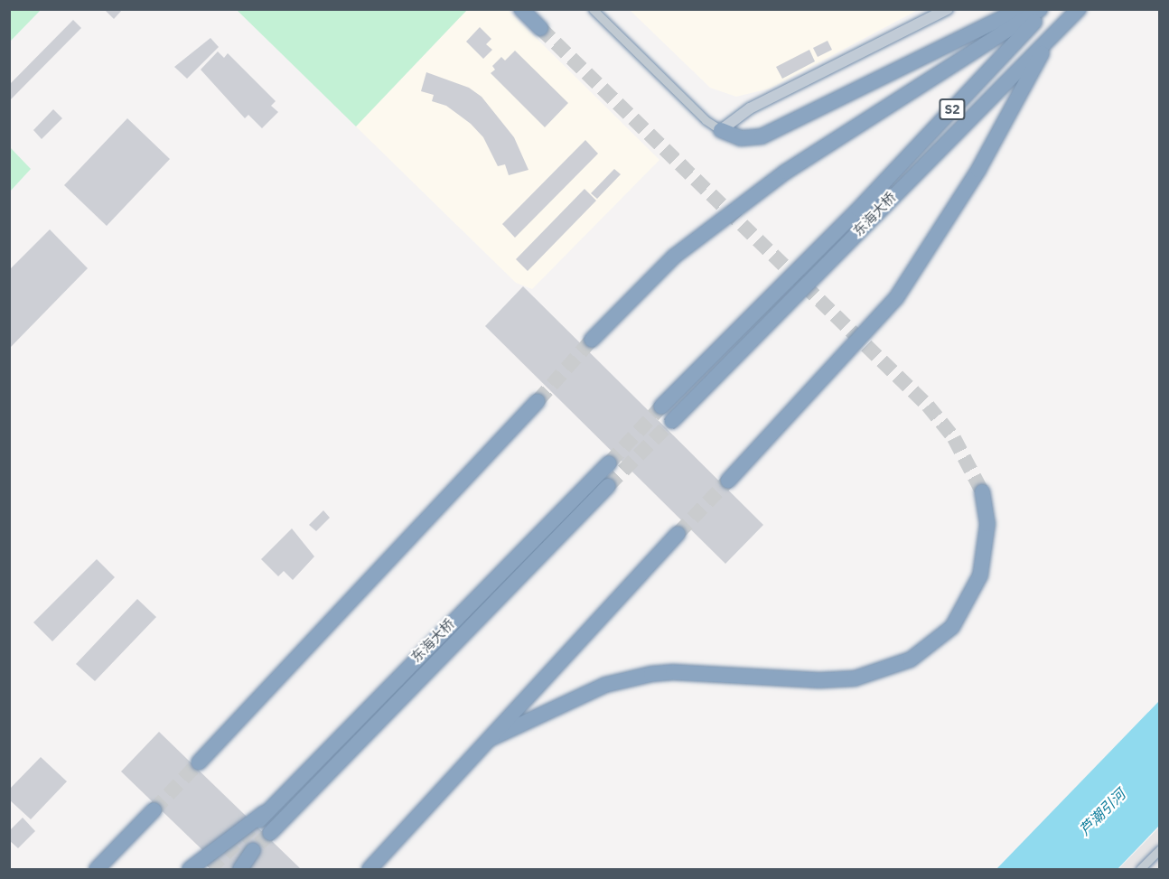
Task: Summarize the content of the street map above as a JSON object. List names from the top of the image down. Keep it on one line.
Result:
{"streets":{"highway":["S2","东海大桥"]},"water":["芦潮引河"]}
